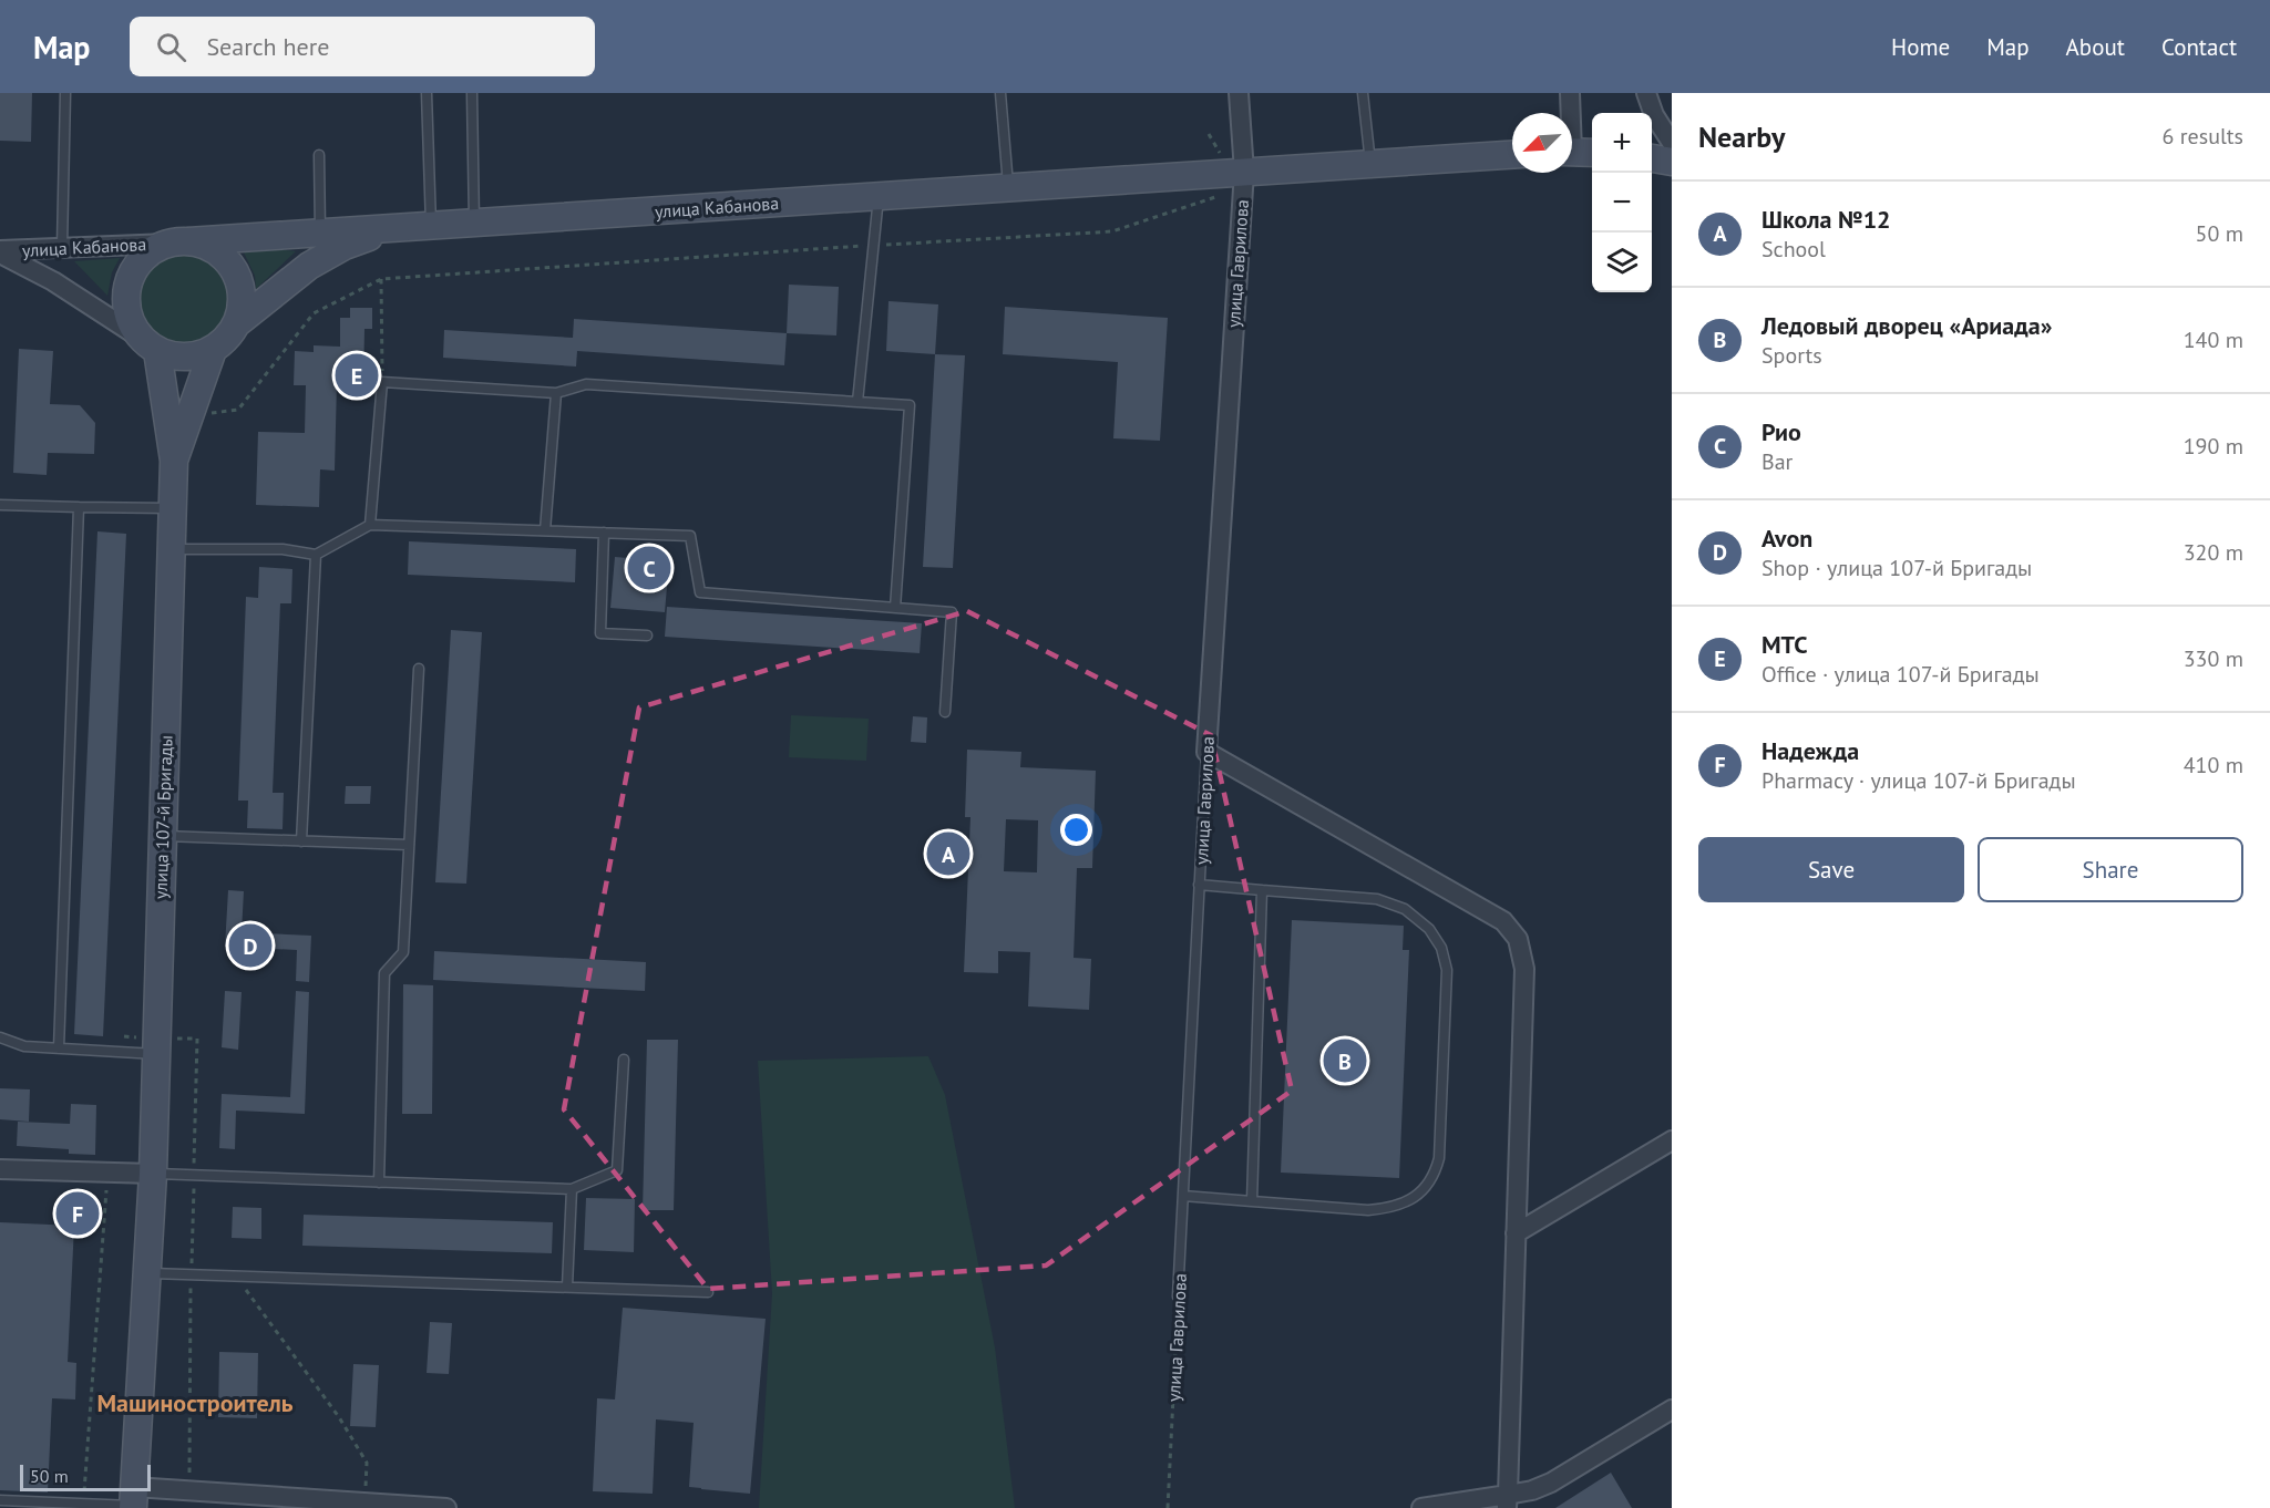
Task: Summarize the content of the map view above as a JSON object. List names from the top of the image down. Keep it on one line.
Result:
{"streets":{"main road":["улица Кабанова","улица 107-й Бригады"],"street":["улица Гаврилова"]},"crossings":[["улица Кабанова","улица Гаврилова"]],"districts":["Машиностроитель"],"scale_bar":"50 m","north":"bottom left","page":{"header":"Map","search":"Search here","nav":["Home","Map","About","Contact"],"heading":["Nearby","6 results"],"map_buttons":["+","−"],"list":[{"mark":"A","name":"Школа №12","note":"School","value":"50 m"},{"mark":"B","name":"Ледовый дворец «Ариада»","note":"Sports","value":"140 m"},{"mark":"C","name":"Рио","note":"Bar","value":"190 m"},{"mark":"D","name":"Avon","note":"Shop · улица 107-й Бригады","value":"320 m"},{"mark":"E","name":"МТС","note":"Office · улица 107-й Бригады","value":"330 m"},{"mark":"F","name":"Надежда","note":"Pharmacy · улица 107-й Бригады","value":"410 m"}],"pins":["E","C","A","D","B","F"],"buttons":["Save","Share"],"scale":"50 m"}}
